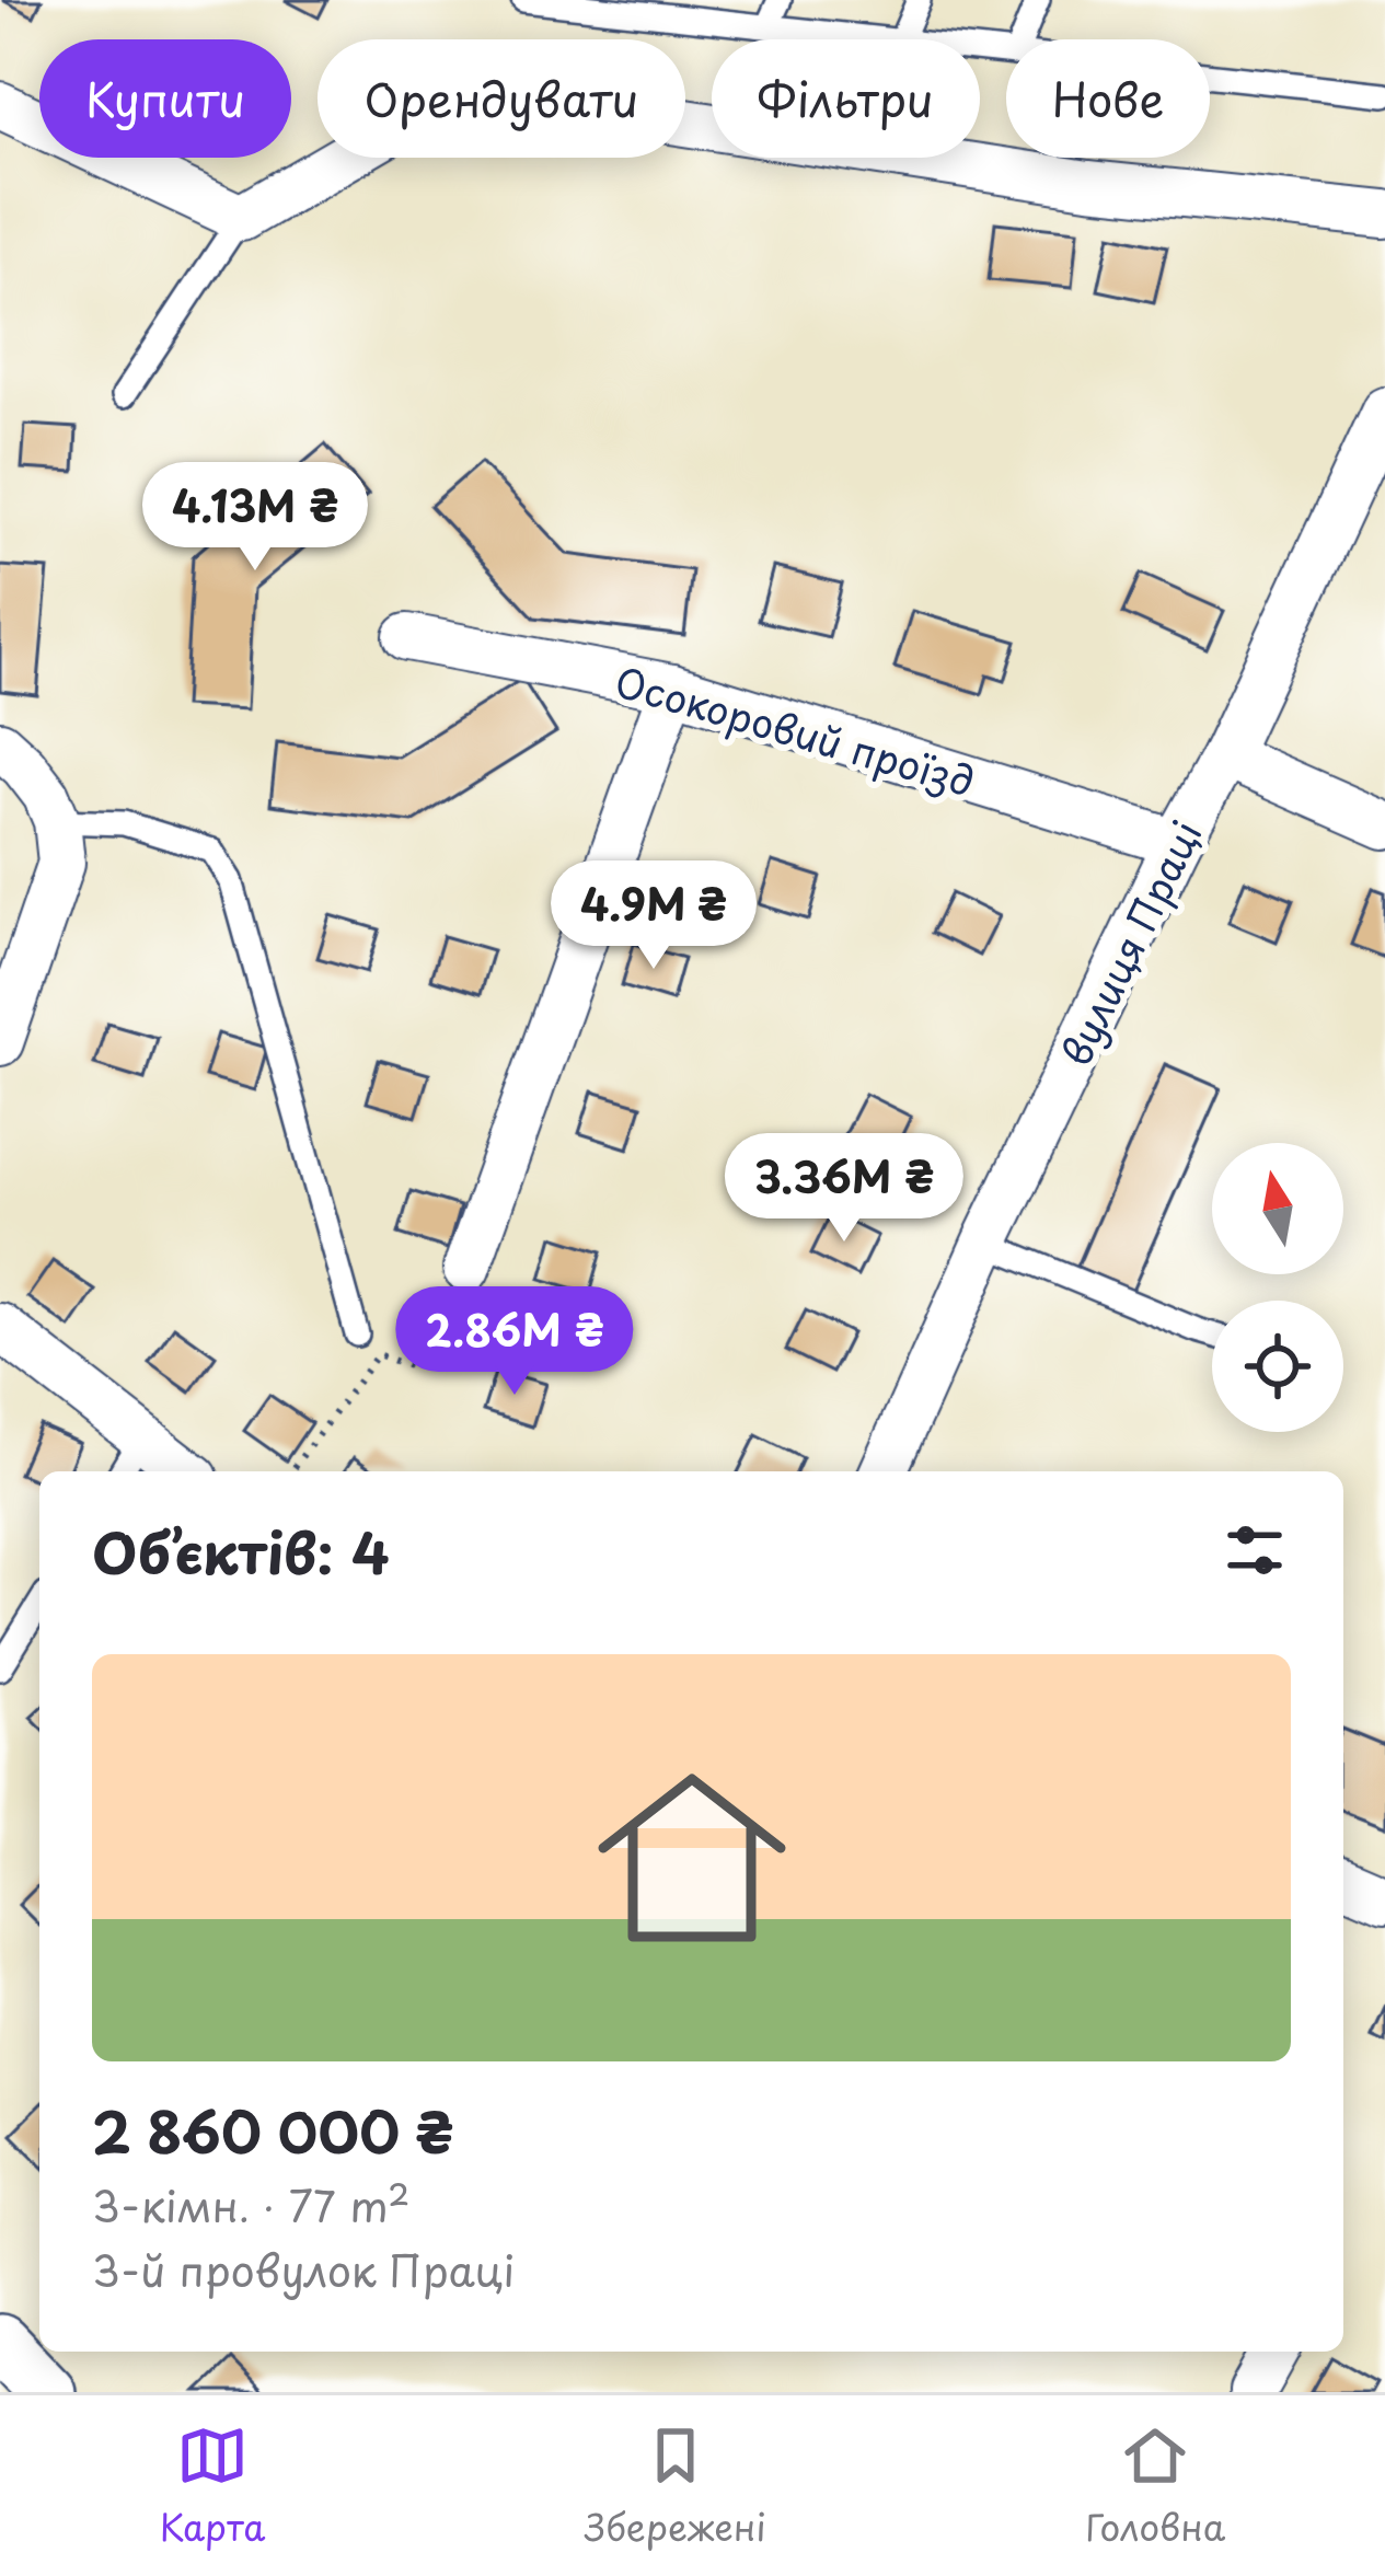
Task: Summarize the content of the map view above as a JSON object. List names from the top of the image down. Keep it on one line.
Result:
{"streets":{"street":["Осокоровий проїзд","вулиця Праці"]},"crossings":[["Осокоровий проїзд","вулиця Праці"]],"north":"top","page":{"chip":["Купити","Орендувати","Фільтри","Нове"],"price":["4.13M ₴","4.9M ₴","3.36M ₴","2.86M ₴"],"heading":"Об’єктів: 4","list":[{"name":"2 860 000 ₴","note":"3-кімн. · 77 m² · 3-й провулок Праці"}],"tabs":["Карта","Збережені","Головна"]}}
